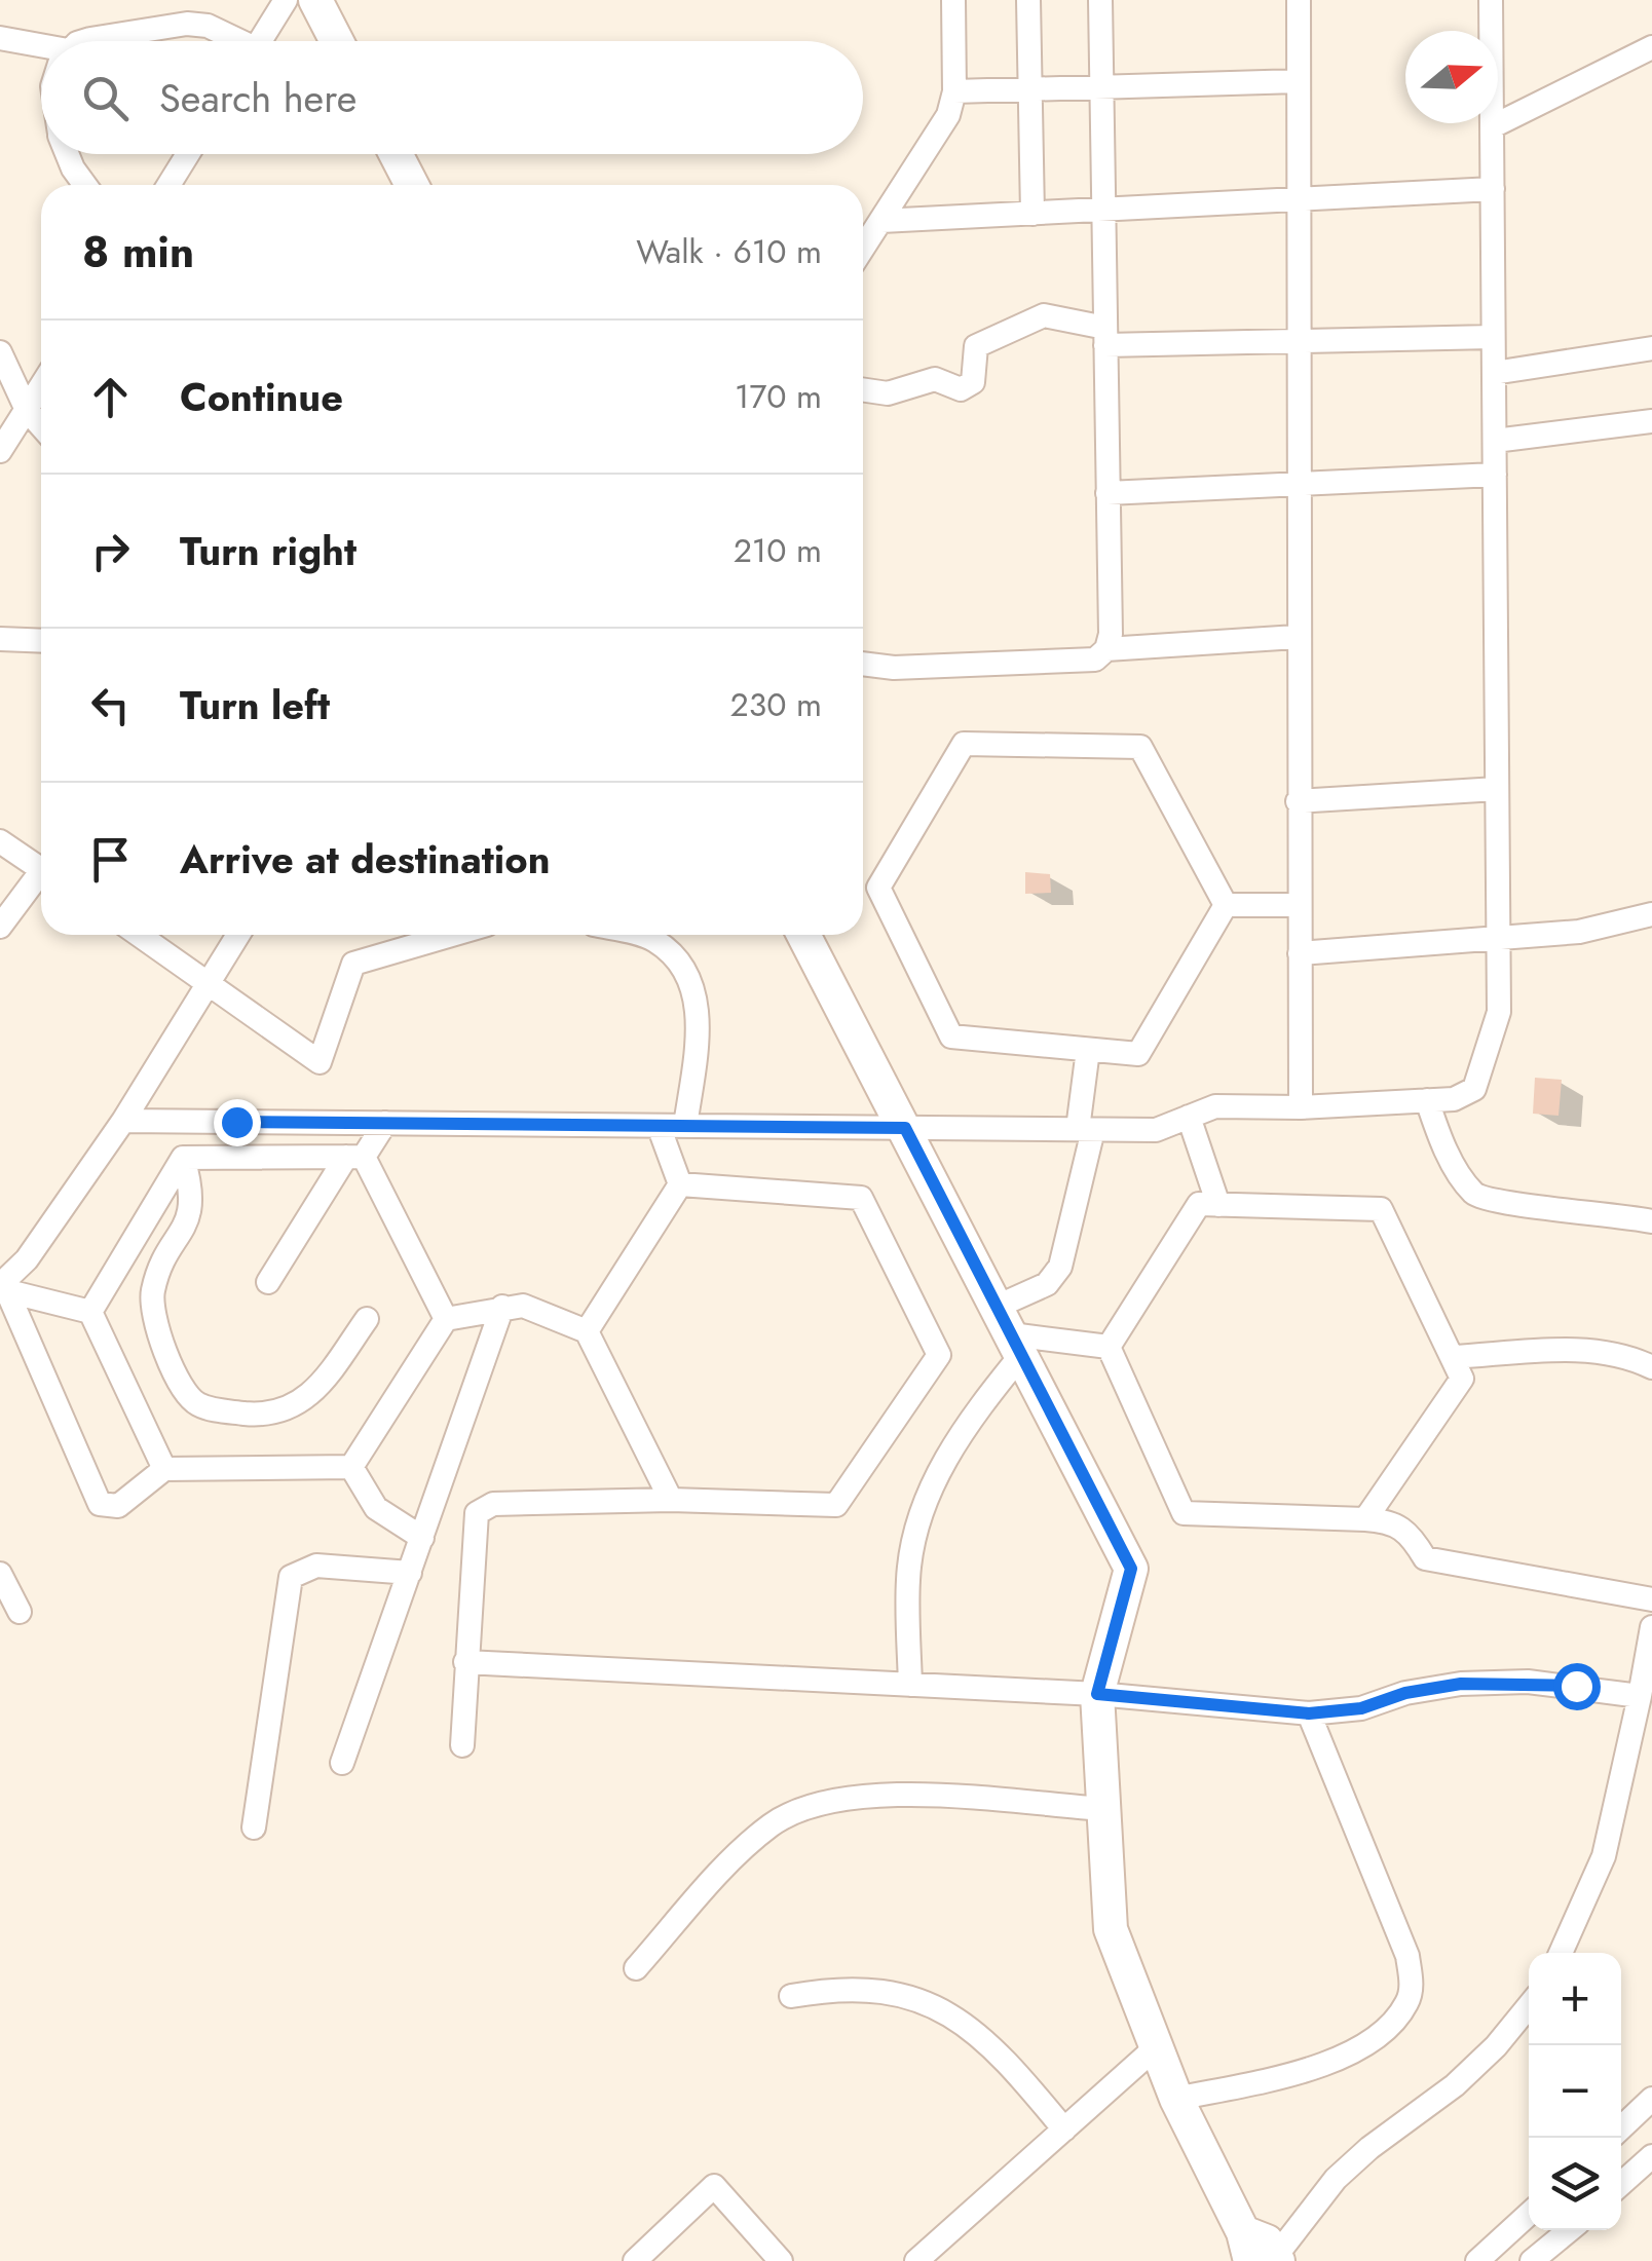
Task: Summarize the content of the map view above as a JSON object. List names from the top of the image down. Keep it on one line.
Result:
{"north":"right","page":{"search":"Search here","heading":["8 min","Walk · 610 m"],"list":[["Continue","170 m"],["Turn right","210 m"],["Turn left","230 m"],"Arrive at destination"],"map_buttons":["+","−"]}}
